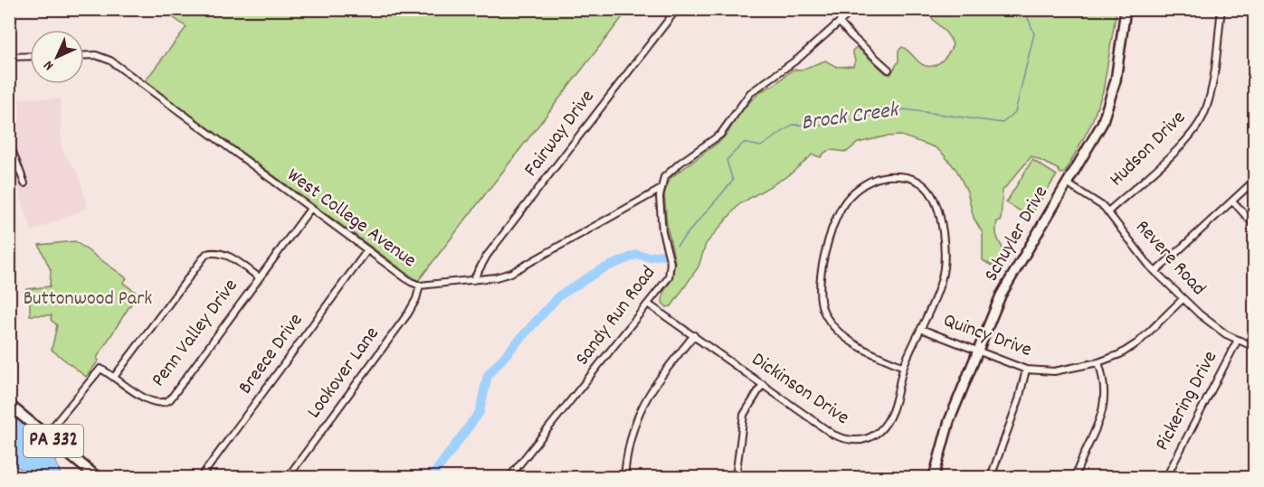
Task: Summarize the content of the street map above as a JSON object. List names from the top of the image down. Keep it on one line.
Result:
{"streets":{"main road":["PA 332"],"street":["Fairway Drive","Hudson Drive","West College Avenue","Schuyler Drive","Revere Road","Sandy Run Road","Penn Valley Drive","Quincy Drive","Breece Drive","Lookover Lane","Dickinson Drive","Pickering Drive"]},"crossings":[["Fairway Drive","West College Avenue"],["Hudson Drive","Revere Road"],["West College Avenue","Sandy Run Road"],["West College Avenue","Penn Valley Drive"],["West College Avenue","Breece Drive"],["West College Avenue","Lookover Lane"],["Schuyler Drive","Revere Road"],["Schuyler Drive","Quincy Drive"],["Revere Road","Quincy Drive"],["Revere Road","Pickering Drive"],["Sandy Run Road","Dickinson Drive"],["Quincy Drive","Dickinson Drive"]],"water":["Brock Creek"],"parks":["Buttonwood Park"],"north":"bottom left"}
